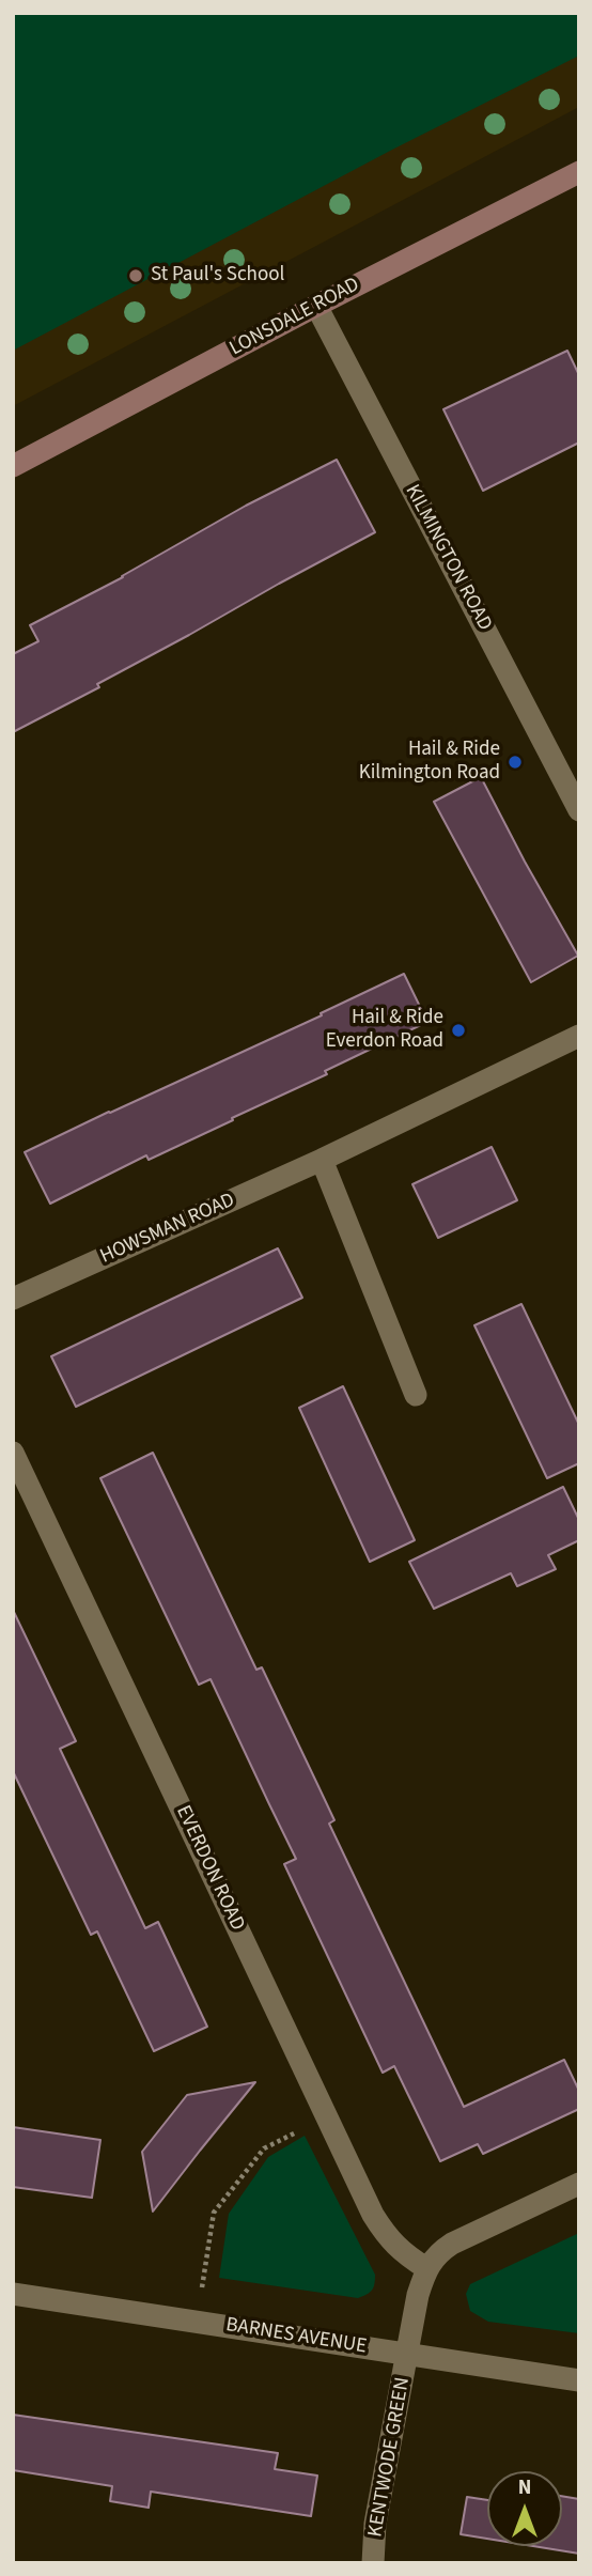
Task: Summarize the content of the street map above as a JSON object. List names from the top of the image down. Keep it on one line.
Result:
{"streets":{"main road":["LONSDALE ROAD"],"street":["KILMINGTON ROAD","HOWSMAN ROAD","EVERDON ROAD","BARNES AVENUE","KENTWODE GREEN"]},"crossings":[["LONSDALE ROAD","KILMINGTON ROAD"],["EVERDON ROAD","KENTWODE GREEN"],["BARNES AVENUE","KENTWODE GREEN"]],"places":["St Paul's School","Hail & Ride Kilmington Road","Hail & Ride Everdon Road"],"north":"top"}
